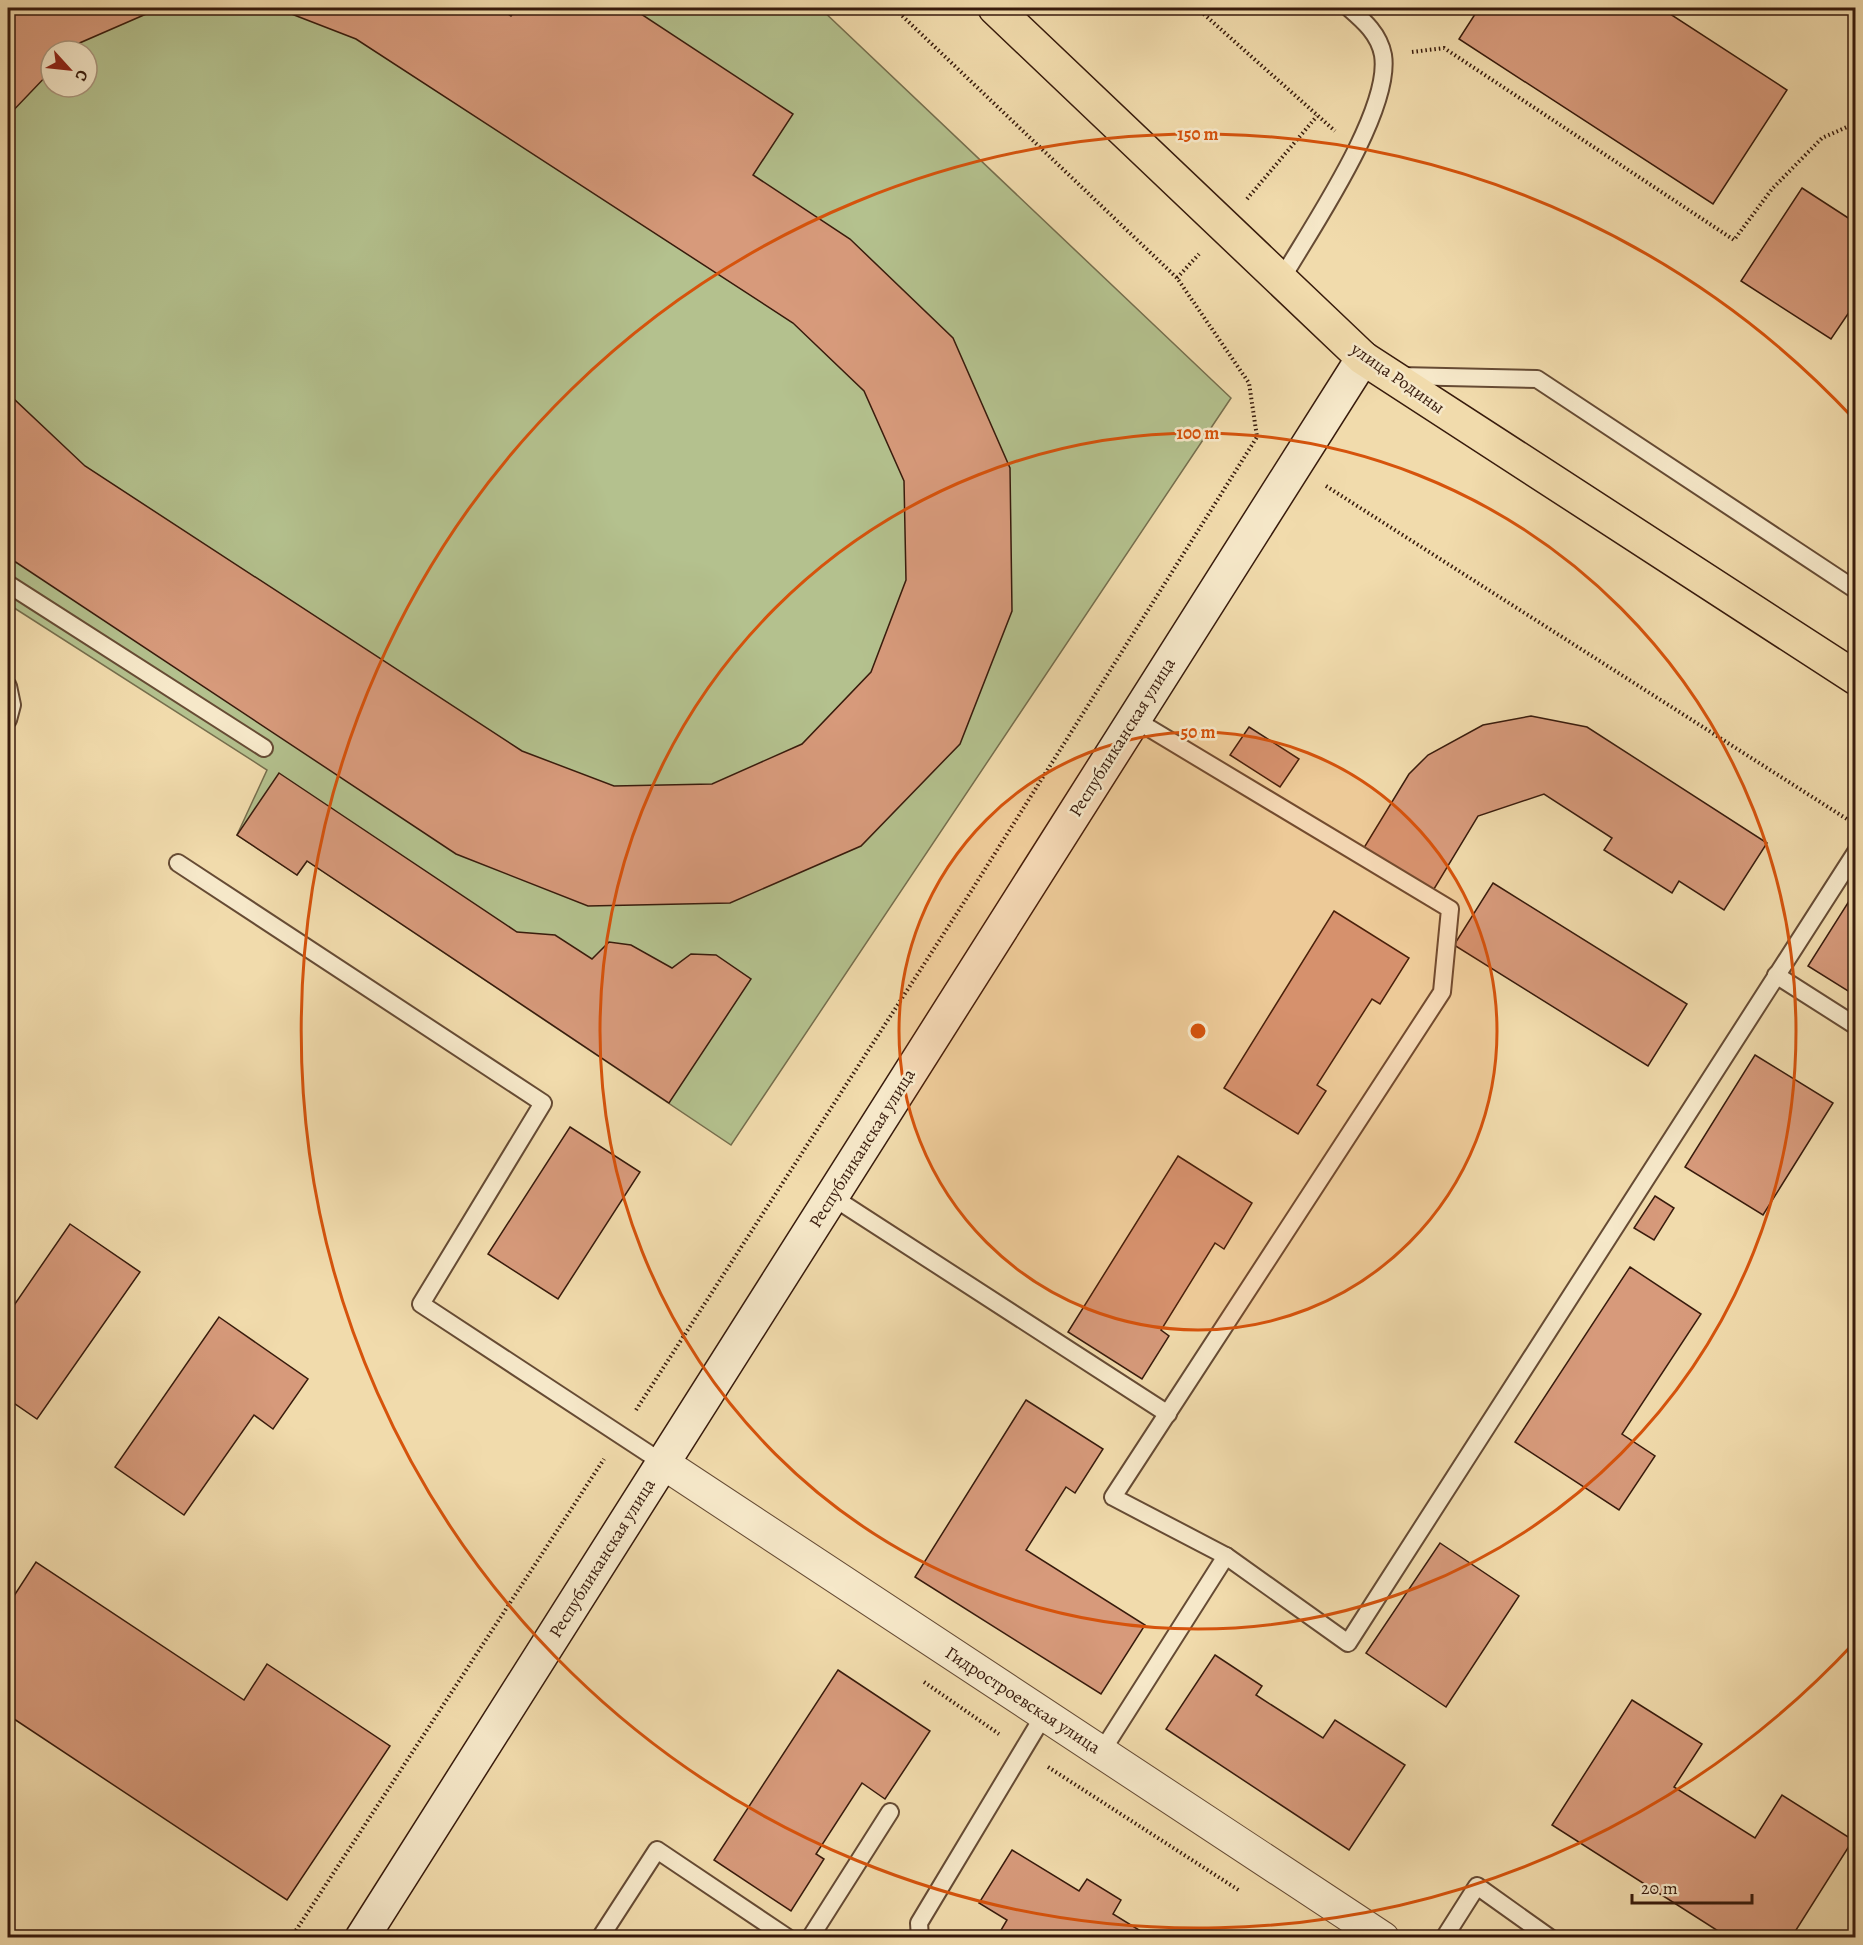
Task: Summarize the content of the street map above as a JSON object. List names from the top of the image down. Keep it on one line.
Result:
{"streets":{"main road":["улица Родины"],"street":["Республиканская улица","Гидростроевская улица"]},"crossings":[["улица Родины","Республиканская улица"],["Республиканская улица","Гидростроевская улица"]],"scale_bar":"20 m","north":"bottom right","rings":["150 m","100 m","50 m"]}
